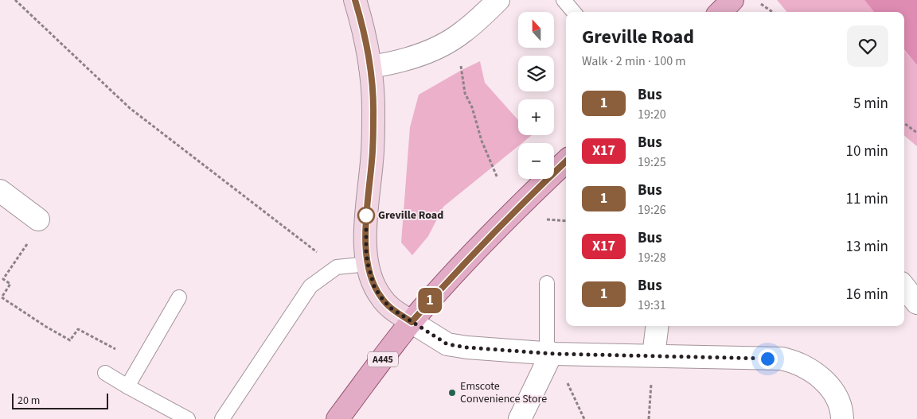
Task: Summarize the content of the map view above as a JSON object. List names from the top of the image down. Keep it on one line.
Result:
{"streets":{"main road":["A445"]},"places":["Greville Road","Emscote Convenience Store"],"lines":["bus line 1"],"scale_bar":"20 m","north":"top","page":{"on_map":"1","map_buttons":["+","−"],"heading":["Greville Road","Walk · 2 min · 100 m"],"list":[{"mark":"1","name":"Bus","note":"19:20","value":"5 min"},{"mark":"X17","name":"Bus","note":"19:25","value":"10 min"},{"mark":"1","name":"Bus","note":"19:26","value":"11 min"},{"mark":"X17","name":"Bus","note":"19:28","value":"13 min"},{"mark":"1","name":"Bus","note":"19:31","value":"16 min"}],"scale":"20 m"}}
